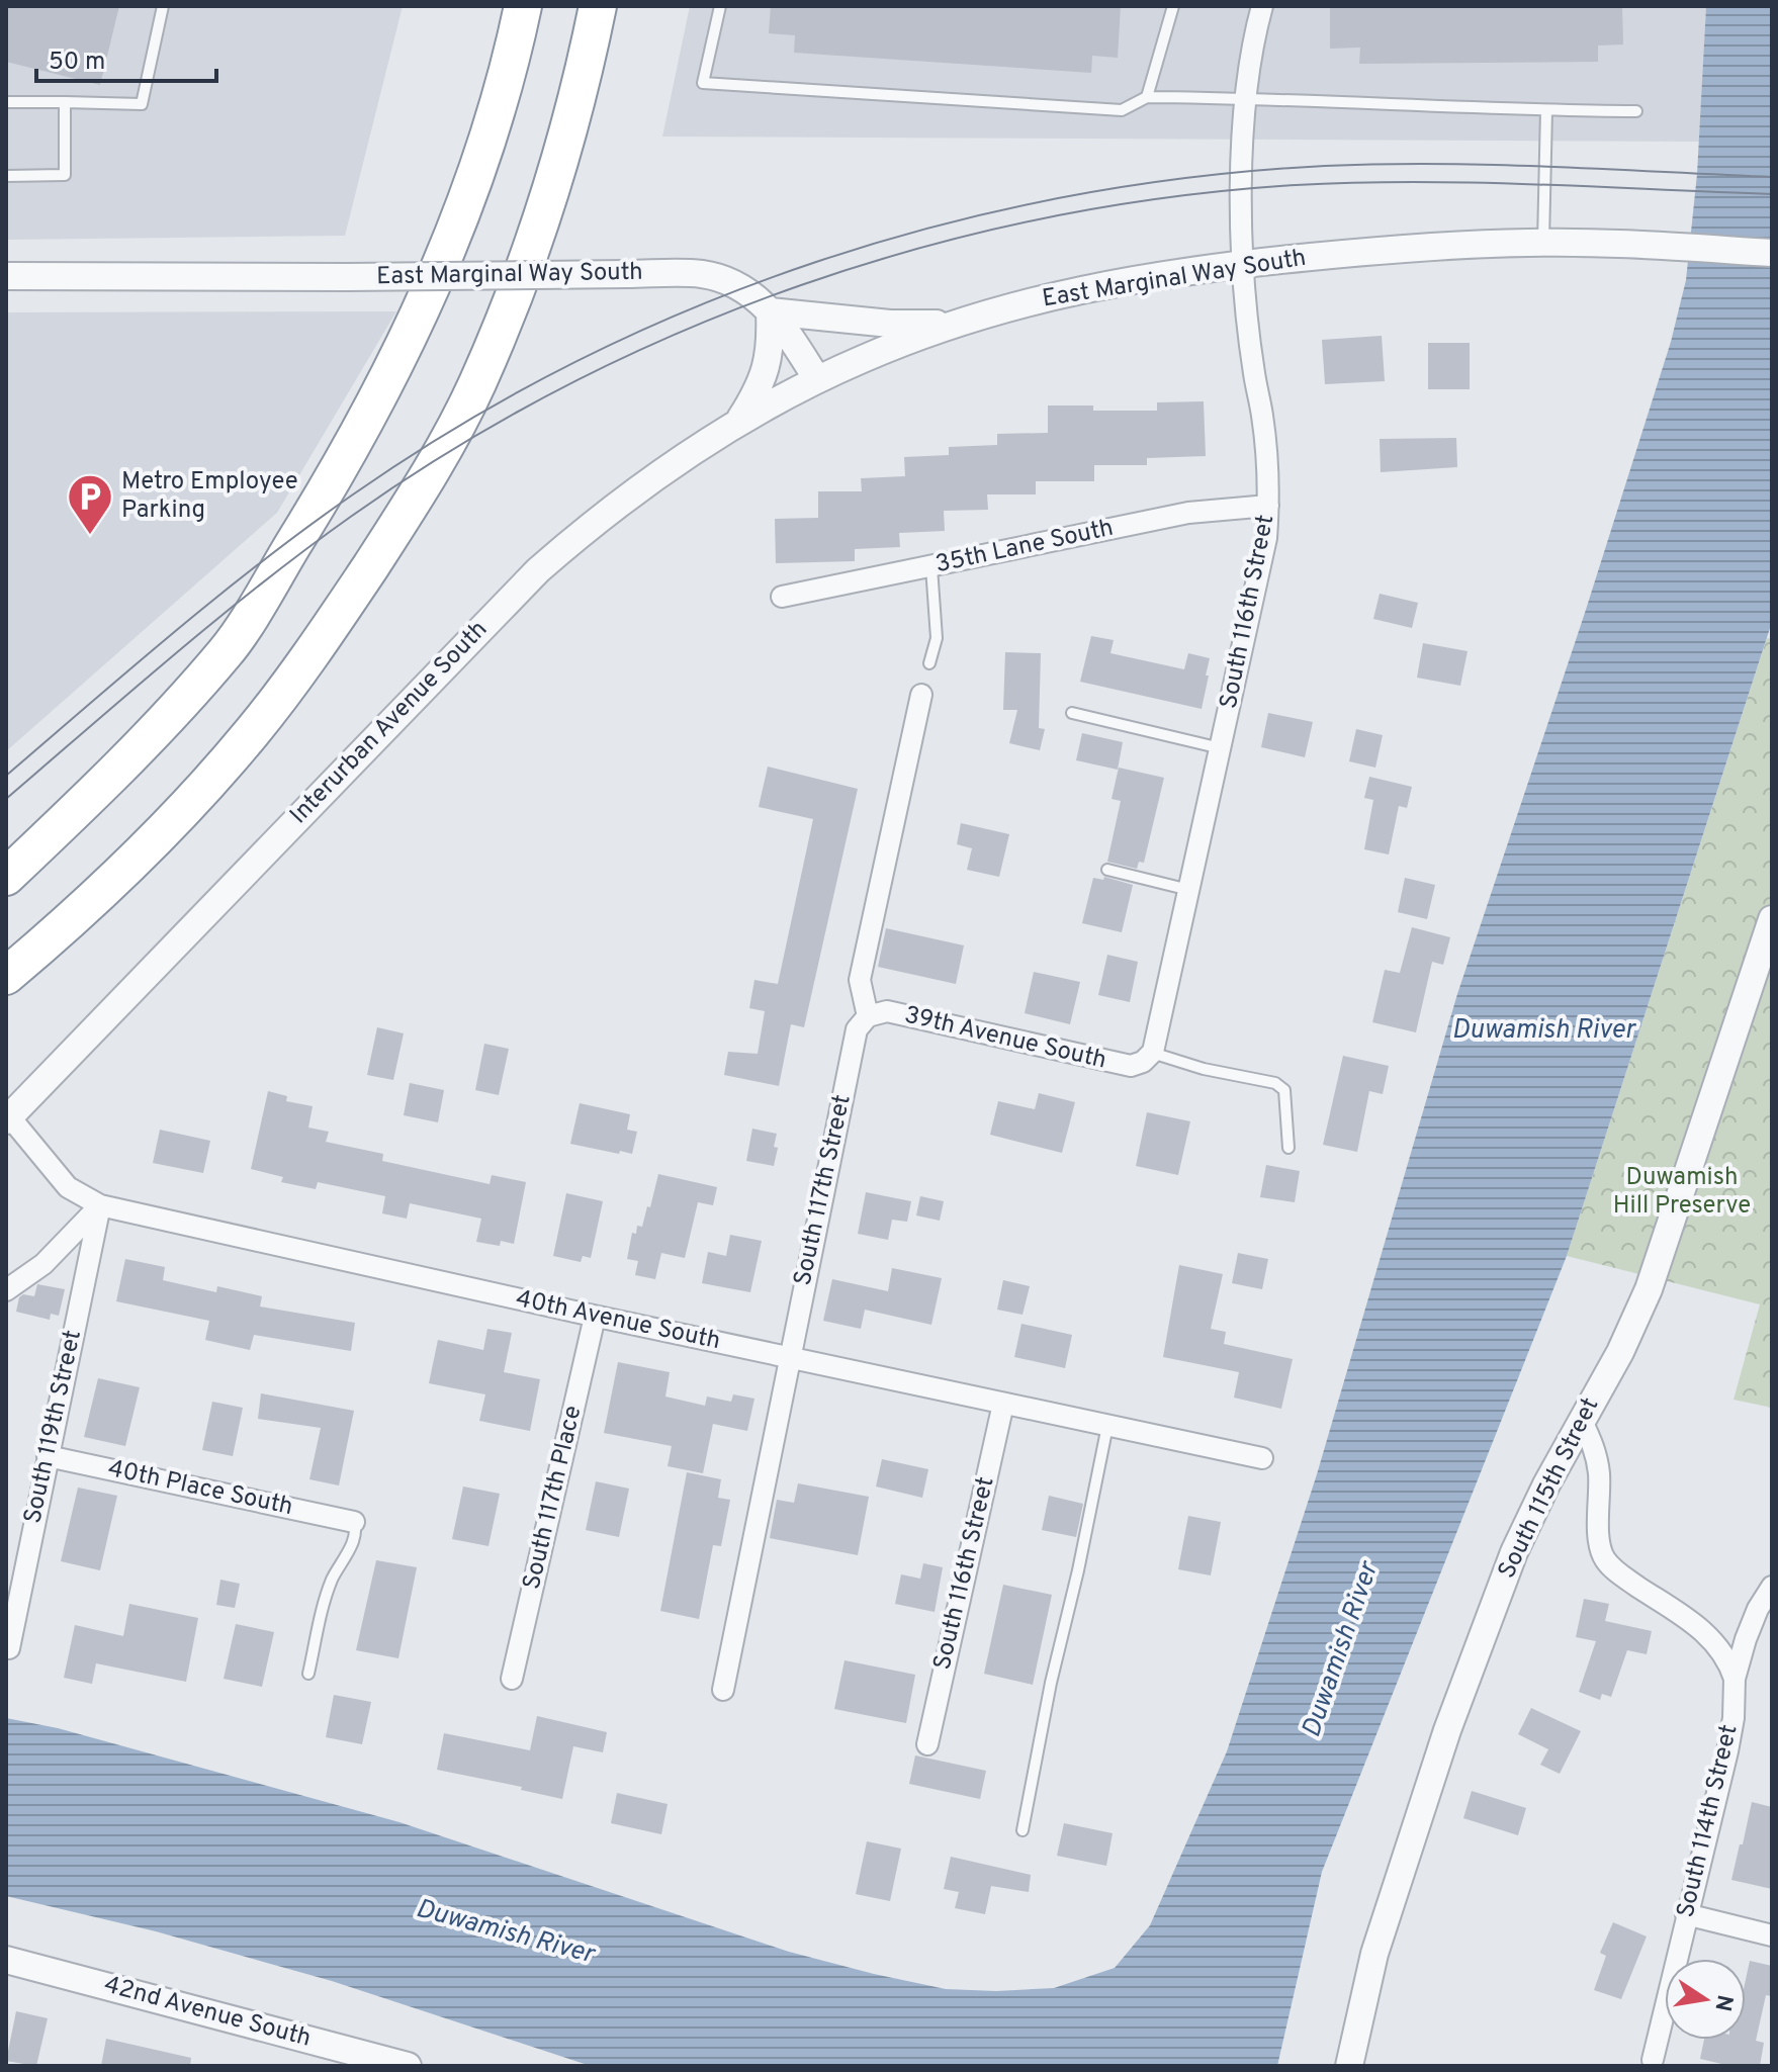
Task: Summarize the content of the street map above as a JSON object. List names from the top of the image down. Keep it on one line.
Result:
{"streets":{"street":["East Marginal Way South","35th Lane South","South 116th Street","Interurban Avenue South","39th Avenue South","South 117th Street","40th Avenue South","South 119th Street","40th Place South","South 115th Street","South 117th Place","South 114th Street","42nd Avenue South"]},"crossings":[["East Marginal Way South","South 116th Street"],["East Marginal Way South","Interurban Avenue South"],["35th Lane South","South 116th Street"],["South 116th Street","39th Avenue South"],["South 116th Street","40th Avenue South"],["Interurban Avenue South","40th Avenue South"],["39th Avenue South","South 117th Street"],["South 117th Street","40th Avenue South"],["40th Avenue South","South 119th Street"],["40th Avenue South","South 117th Place"],["South 119th Street","40th Place South"]],"water":["Duwamish River"],"parks":["Duwamish Hill Preserve"],"places":{"parking":["Metro Employee Parking"]},"scale_bar":"50 m","north":"right"}
